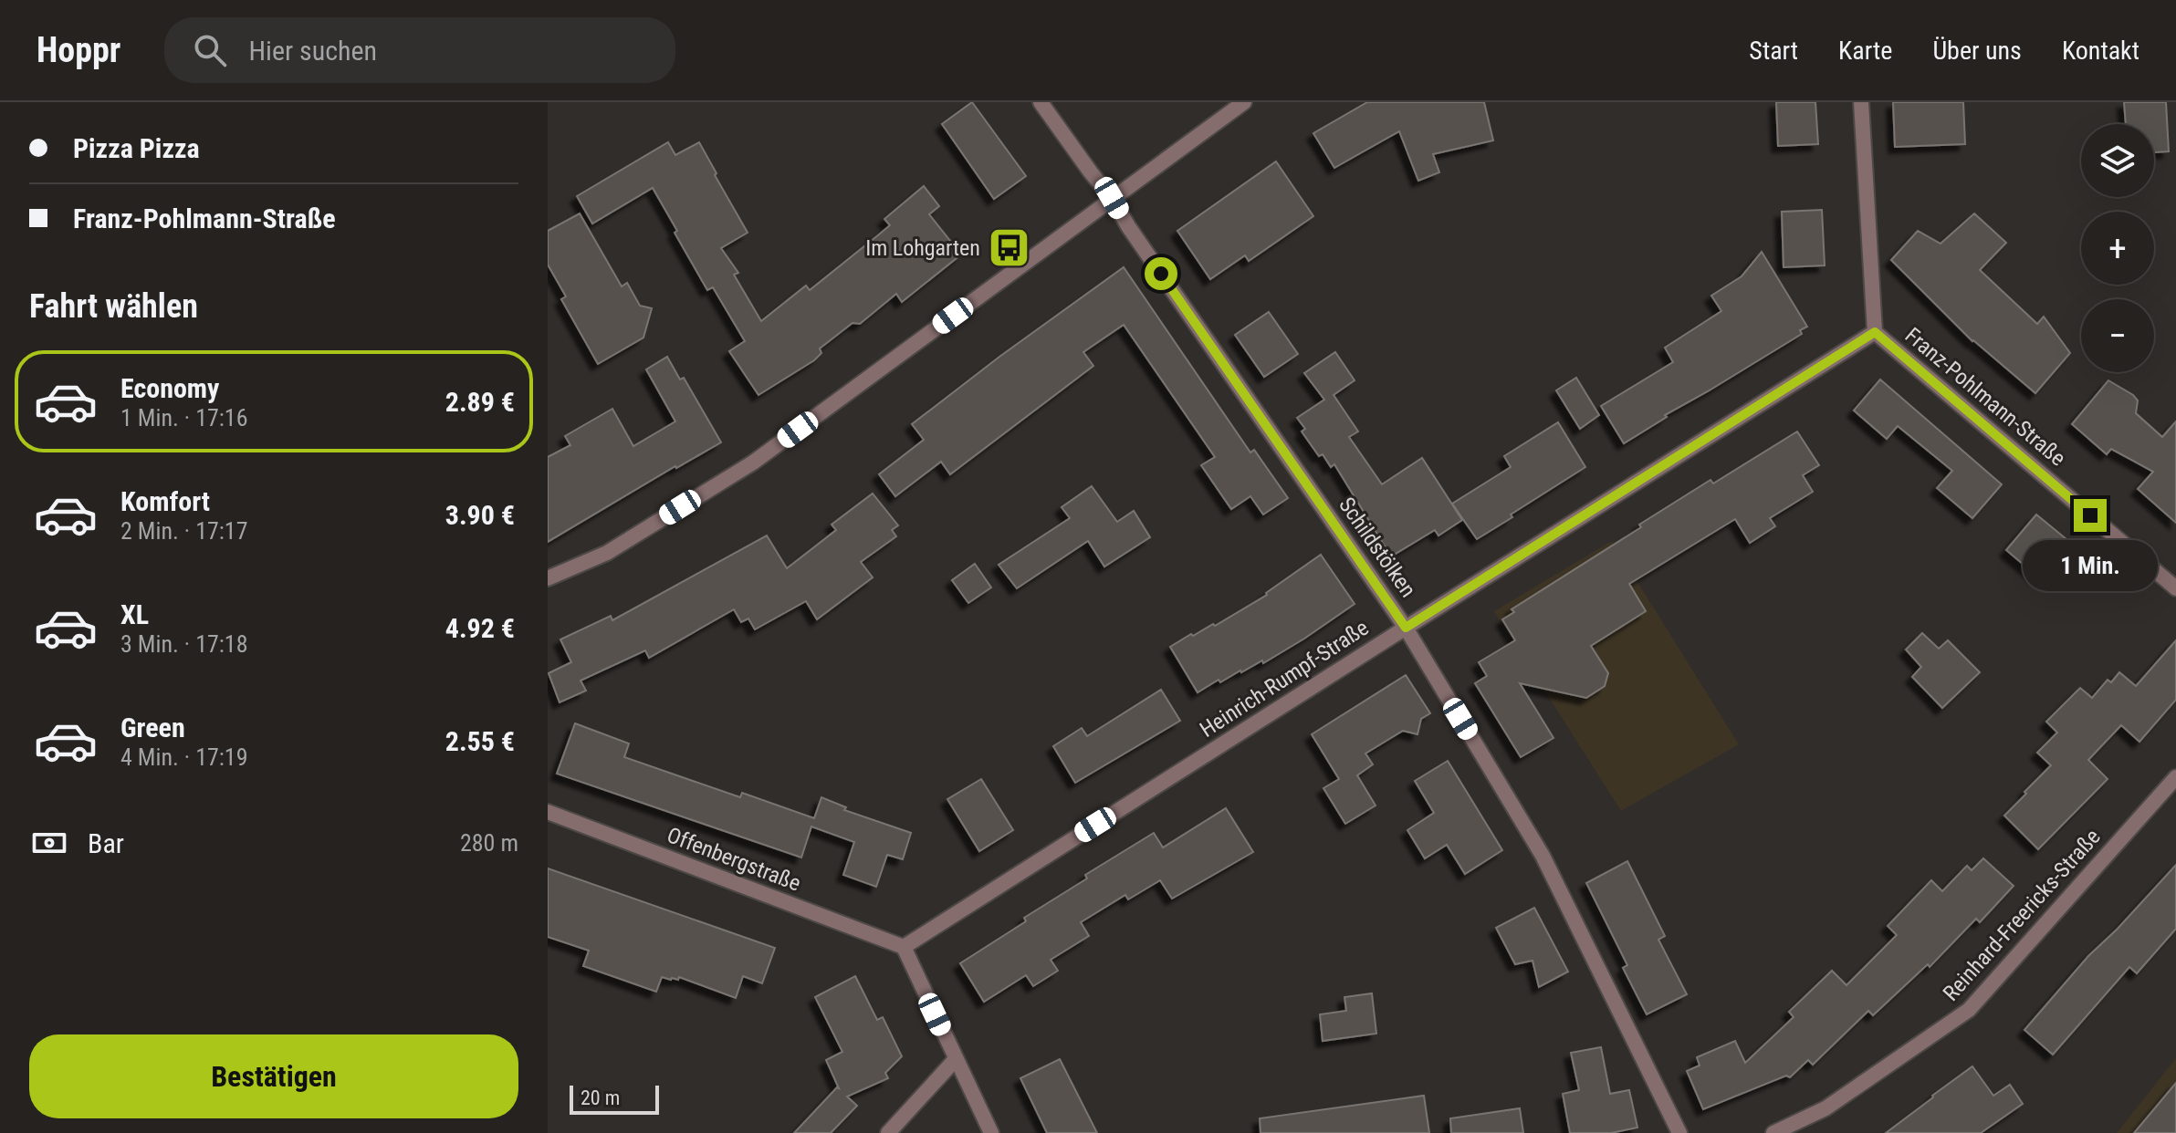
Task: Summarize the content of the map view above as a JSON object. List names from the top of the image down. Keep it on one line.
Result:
{"streets":{"street":["Franz-Pohlmann-Straße","Schildstölken","Heinrich-Rumpf-Straße","Offenbergstraße","Reinhard-Freericks-Straße"]},"crossings":[["Franz-Pohlmann-Straße","Heinrich-Rumpf-Straße"],["Schildstölken","Heinrich-Rumpf-Straße"],["Heinrich-Rumpf-Straße","Offenbergstraße"]],"places":{"bus stop":["Im Lohgarten"]},"scale_bar":"20 m","page":{"header":"Hoppr","search":"Hier suchen","nav":["Start","Karte","Über uns","Kontakt"],"banner":["Pizza Pizza","Franz-Pohlmann-Straße"],"map_buttons":["+","−"],"heading":"Fahrt wählen","list":[{"name":"Economy","note":"1 Min. · 17:16","value":"2.89 €"},{"name":"Komfort","note":"2 Min. · 17:17","value":"3.90 €"},{"name":"XL","note":"3 Min. · 17:18","value":"4.92 €"},{"name":"Green","note":"4 Min. · 17:19","value":"2.55 €"}],"bubble":"1 Min.","pay":["Bar","280 m"],"buttons":"Bestätigen","scale":"20 m"}}
